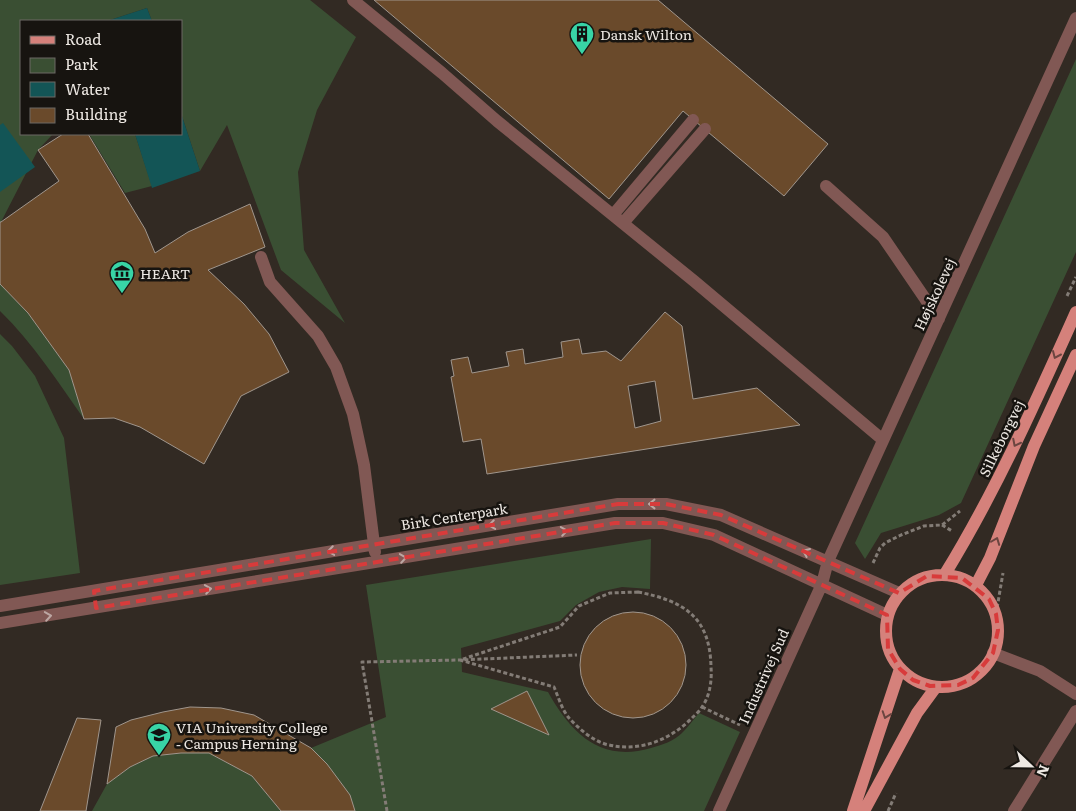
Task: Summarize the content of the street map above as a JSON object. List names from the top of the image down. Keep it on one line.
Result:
{"streets":{"main road":["Silkeborgvej"],"street":["Højskolevej","Birk Centerpark","Industrivej Sud"]},"crossings":[["Højskolevej","Birk Centerpark"],["Højskolevej","Industrivej Sud"],["Silkeborgvej","Birk Centerpark"]],"places":{"building":["Dansk Wilton"],"museum":["HEART"],"school or university":["VIA University College - Campus Herning"]},"legend":["Road","Park","Water","Building"],"north":"right"}
